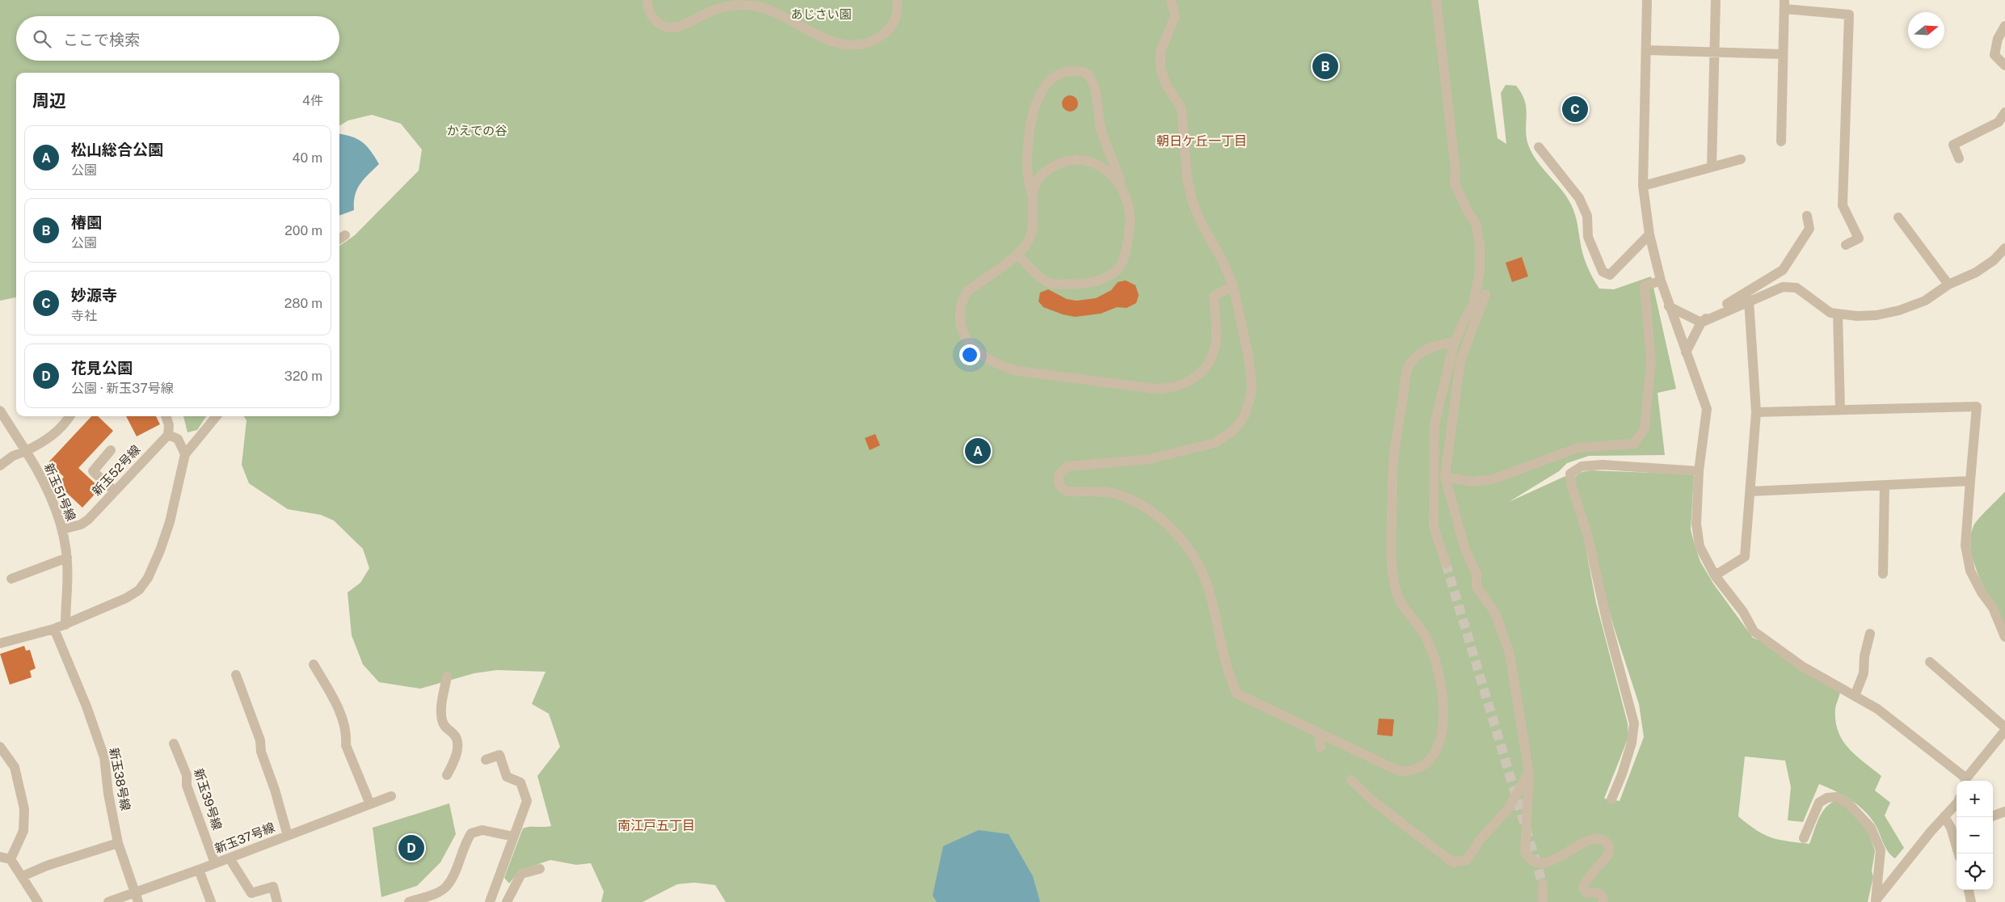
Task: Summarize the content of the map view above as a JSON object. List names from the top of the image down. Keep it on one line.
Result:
{"streets":{"street":["新玉52号線","新玉51号線","新玉38号線","新玉39号線","新玉37号線"]},"crossings":[["新玉52号線","新玉51号線"],["新玉38号線","新玉37号線"],["新玉39号線","新玉37号線"]],"districts":["朝日ケ丘一丁目","南江戸五丁目"],"parks":["あじさい園","かえでの谷"],"north":"right","page":{"search":"ここで検索","pins":["B","C","A","D"],"heading":["周辺","4件"],"list":[{"mark":"A","name":"松山総合公園","note":"公園","value":"40 m"},{"mark":"B","name":"椿園","note":"公園","value":"200 m"},{"mark":"C","name":"妙源寺","note":"寺社","value":"280 m"},{"mark":"D","name":"花見公園","note":"公園 · 新玉37号線","value":"320 m"}],"map_buttons":["+","−"]}}
